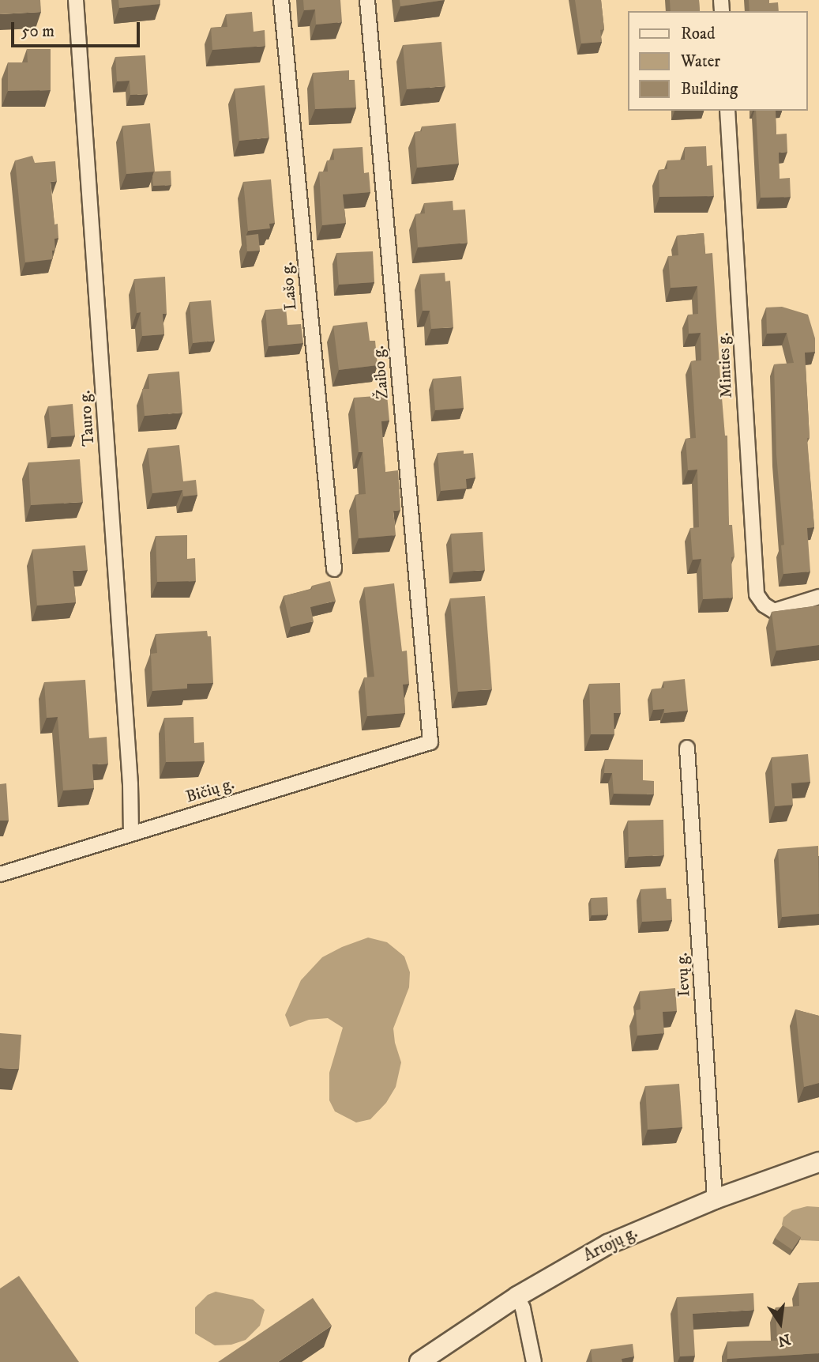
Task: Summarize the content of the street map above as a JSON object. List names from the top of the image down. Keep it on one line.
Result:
{"streets":{"main road":["Artojų g."],"street":["Lašo g.","Minties g.","Žaibo g.","Tauro g.","Bičių g.","Ievų g."]},"crossings":[["Žaibo g.","Bičių g."],["Tauro g.","Bičių g."],["Ievų g.","Artojų g."]],"legend":["Road","Water","Building"],"scale_bar":"50 m","north":"bottom"}
